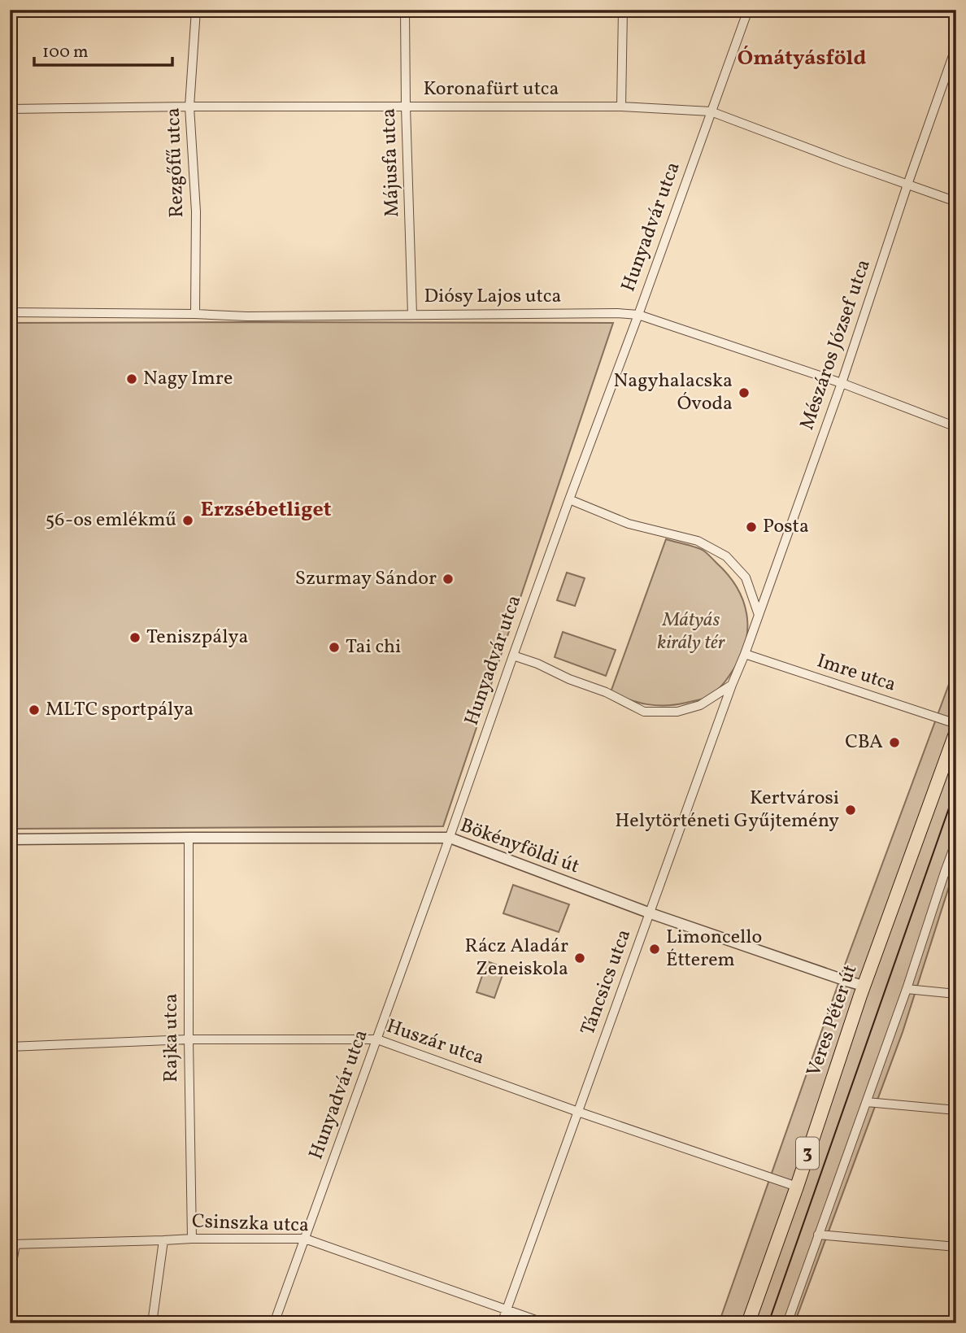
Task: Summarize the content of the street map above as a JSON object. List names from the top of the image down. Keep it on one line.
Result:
{"streets":{"main road":["Veres Péter út","3"],"street":["Koronafürt utca","Rezgőfű utca","Májusfa utca","Hunyadvár utca","Diósy Lajos utca","Mészáros József utca","Imre utca","Bökényföldi út","Táncsics utca","Rajka utca","Huszár utca","Csinszka utca"]},"crossings":[["Koronafürt utca","Rezgőfű utca"],["Koronafürt utca","Májusfa utca"],["Koronafürt utca","Hunyadvár utca"],["Koronafürt utca","Mészáros József utca"],["Rezgőfű utca","Diósy Lajos utca"],["Májusfa utca","Diósy Lajos utca"],["Hunyadvár utca","Diósy Lajos utca"],["Hunyadvár utca","Bökényföldi út"],["Hunyadvár utca","Huszár utca"],["Hunyadvár utca","Csinszka utca"],["Diósy Lajos utca","Mészáros József utca"],["Mészáros József utca","Imre utca"],["Mészáros József utca","Táncsics utca"],["Imre utca","Táncsics utca"],["Bökényföldi út","Táncsics utca"],["Bökényföldi út","Veres Péter út"],["Bökényföldi út","Rajka utca"],["Táncsics utca","Huszár utca"],["Táncsics utca","Csinszka utca"],["Veres Péter út","Huszár utca"],["Rajka utca","Huszár utca"],["Rajka utca","Csinszka utca"]],"districts":["Ómátyásföld","Erzsébetliget"],"parks":["Mátyás király tér"],"places":["Nagy Imre","Nagyhalacska Óvoda","56-os emlékmű","Posta","Szurmay Sándor","Teniszpálya","Tai chi","MLTC sportpálya","CBA","Kertvárosi Helytörténeti Gyűjtemény","Limoncello Étterem","Rácz Aladár Zeneiskola"],"scale_bar":"100 m"}
